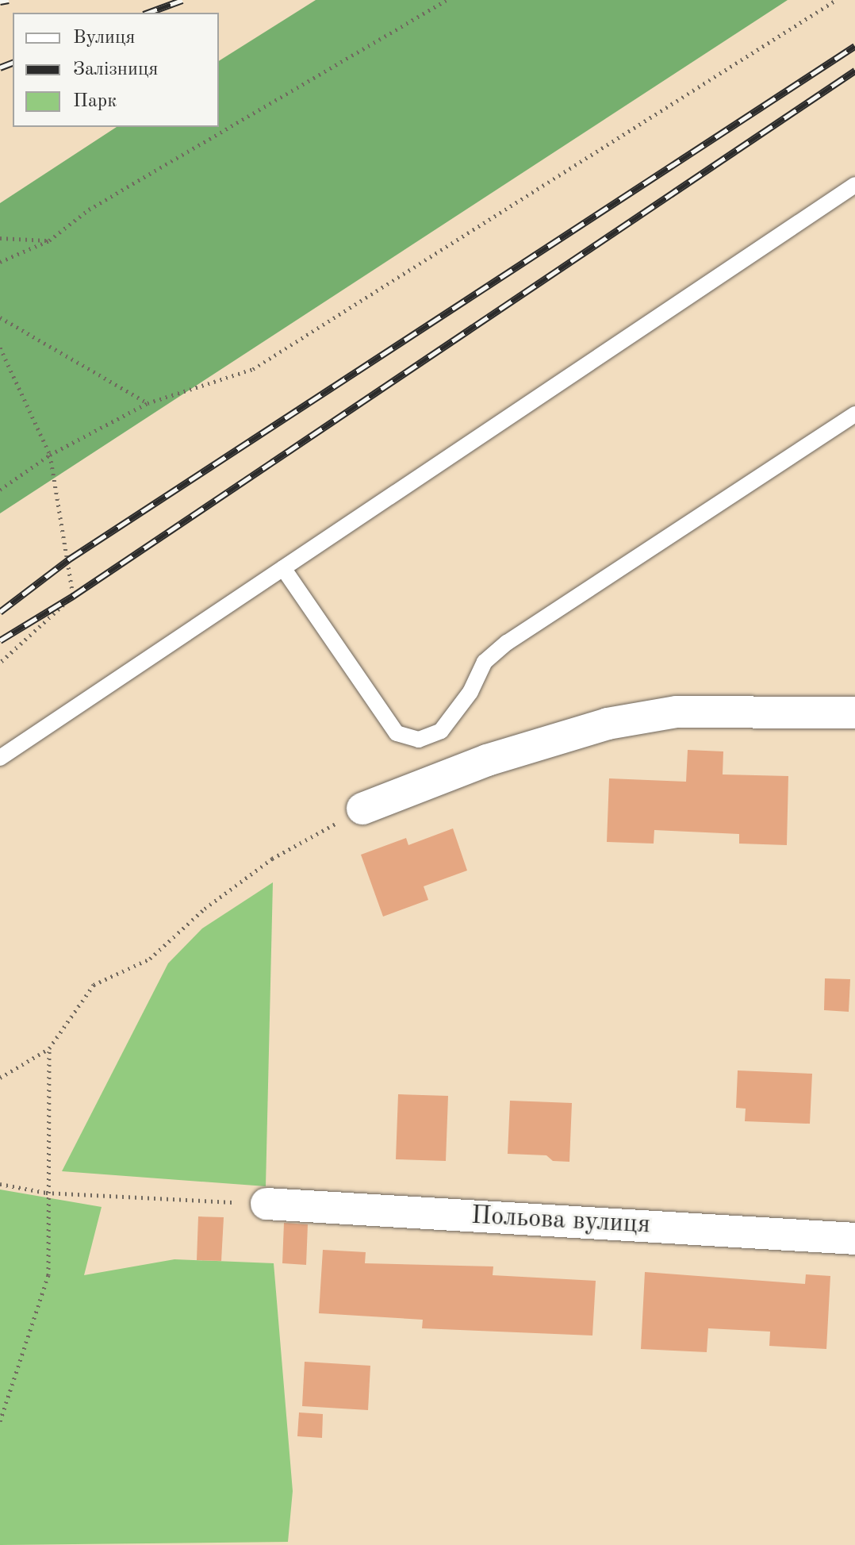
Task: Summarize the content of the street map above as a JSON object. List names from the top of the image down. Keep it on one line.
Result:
{"streets":{"street":["Польова вулиця"]},"legend":["Вулиця","Залізниця","Парк"]}
